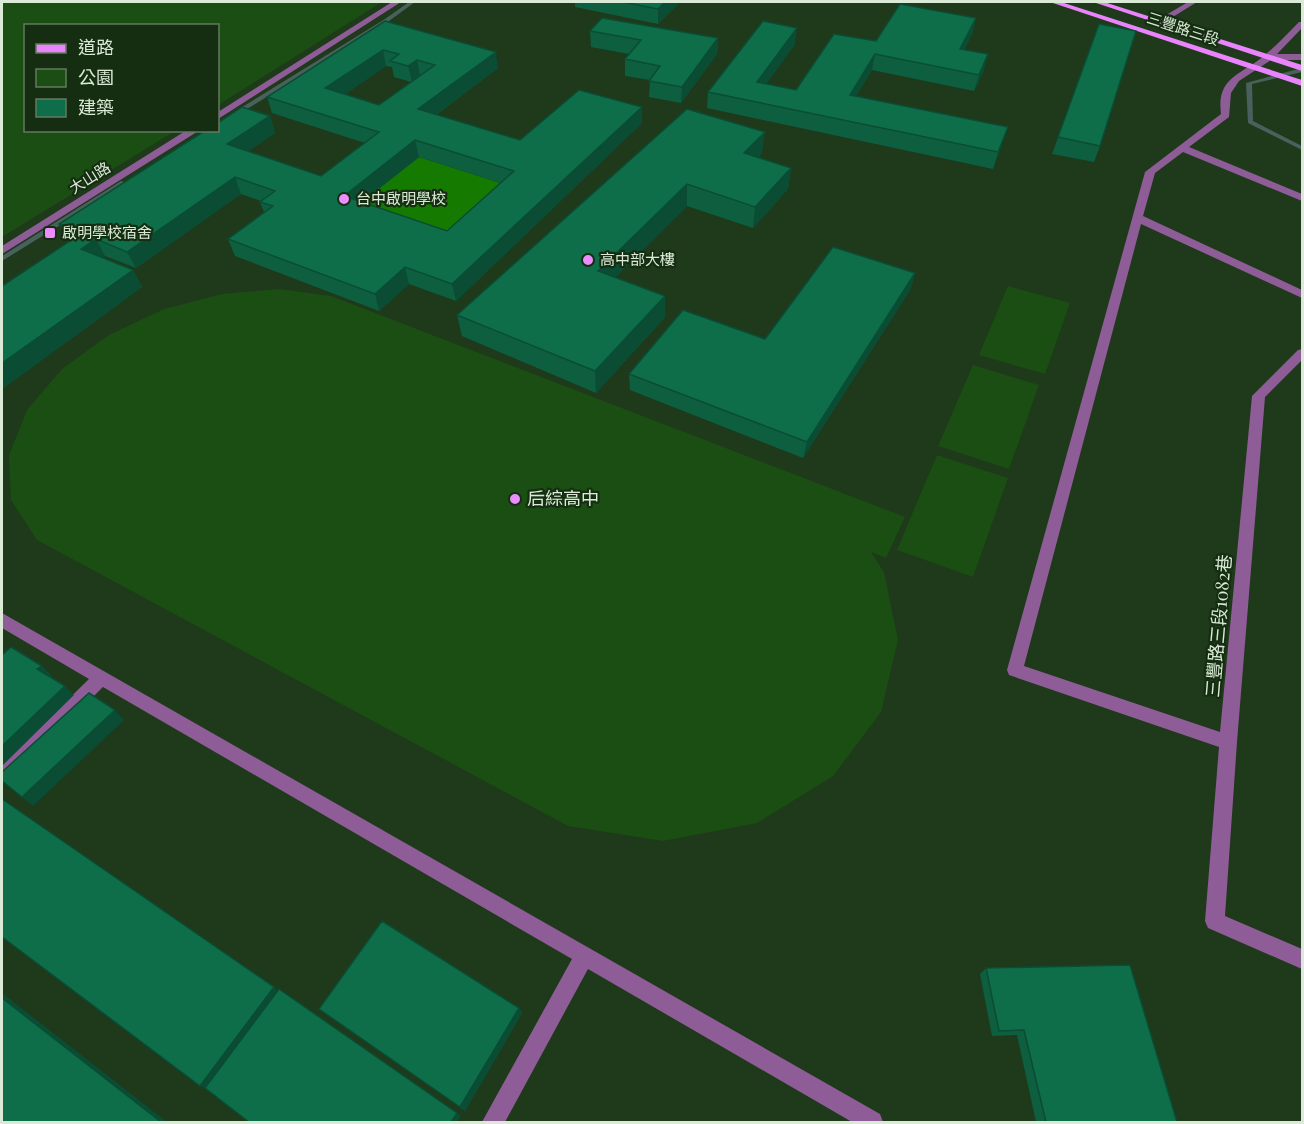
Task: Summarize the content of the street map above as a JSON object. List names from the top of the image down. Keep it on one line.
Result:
{"streets":{"main road":["三豐路三段"],"street":["大山路","三豐路三段1082巷"]},"places":{"other":["台中啟明學校","高中部大樓","后綜高中"],"transit":["啟明學校宿舍"]},"legend":["道路","公園","建築"]}
